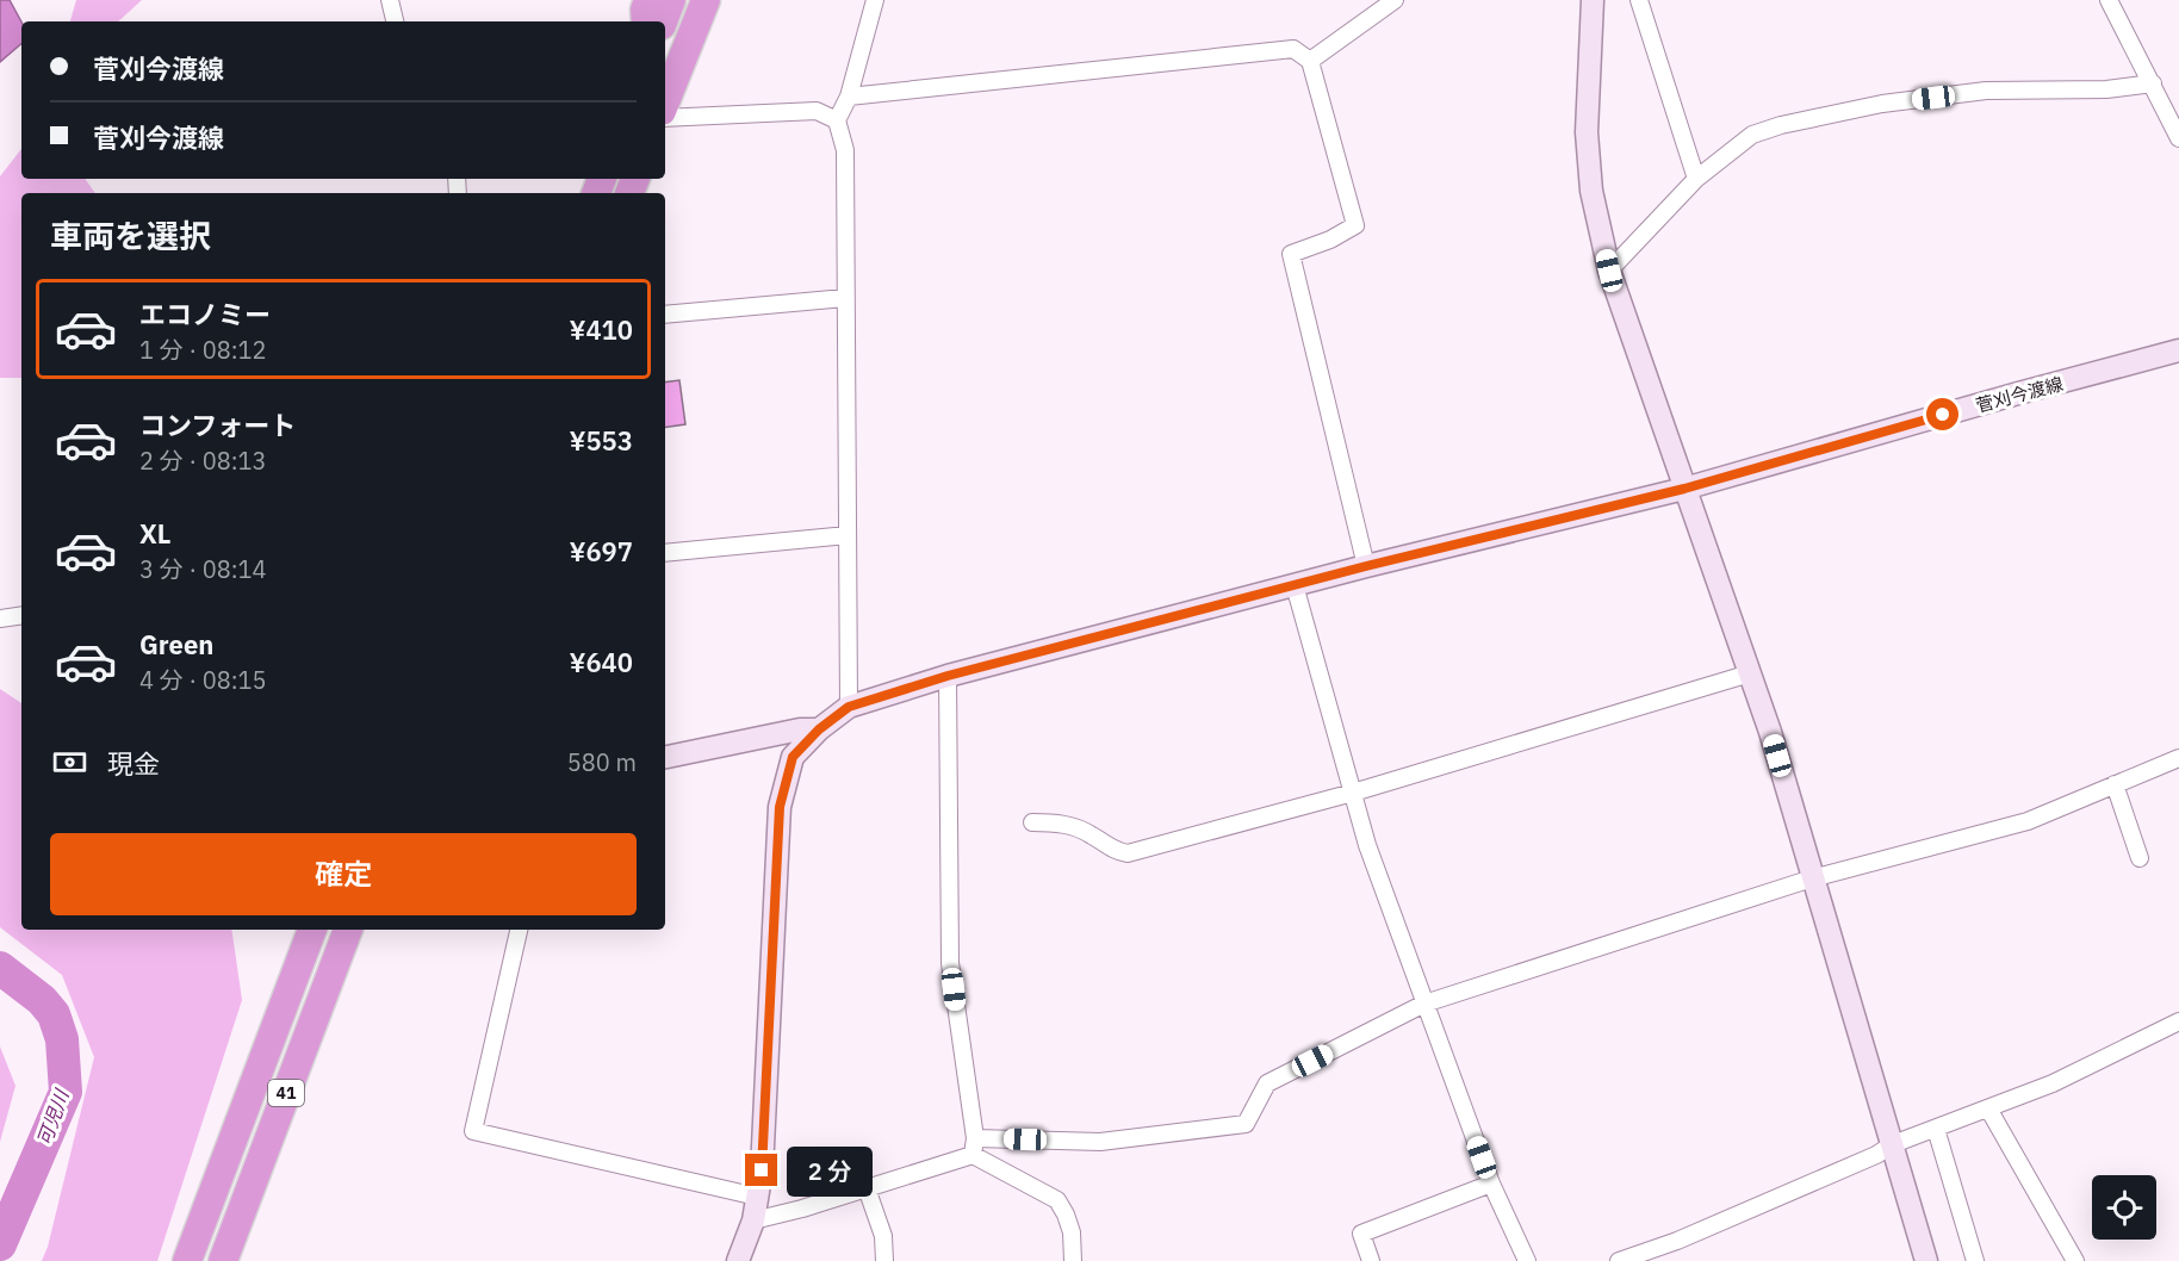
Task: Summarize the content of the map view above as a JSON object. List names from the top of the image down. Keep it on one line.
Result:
{"streets":{"highway":["41"],"main road":["菅刈今渡線"]},"water":["可児川"],"page":{"banner":["菅刈今渡線","菅刈今渡線"],"heading":"車両を選択","list":[{"name":"エコノミー","note":"1 分 · 08:12","value":"¥410"},{"name":"コンフォート","note":"2 分 · 08:13","value":"¥553"},{"name":"XL","note":"3 分 · 08:14","value":"¥697"},{"name":"Green","note":"4 分 · 08:15","value":"¥640"}],"pay":["現金","580 m"],"buttons":"確定","bubble":"2 分"}}
